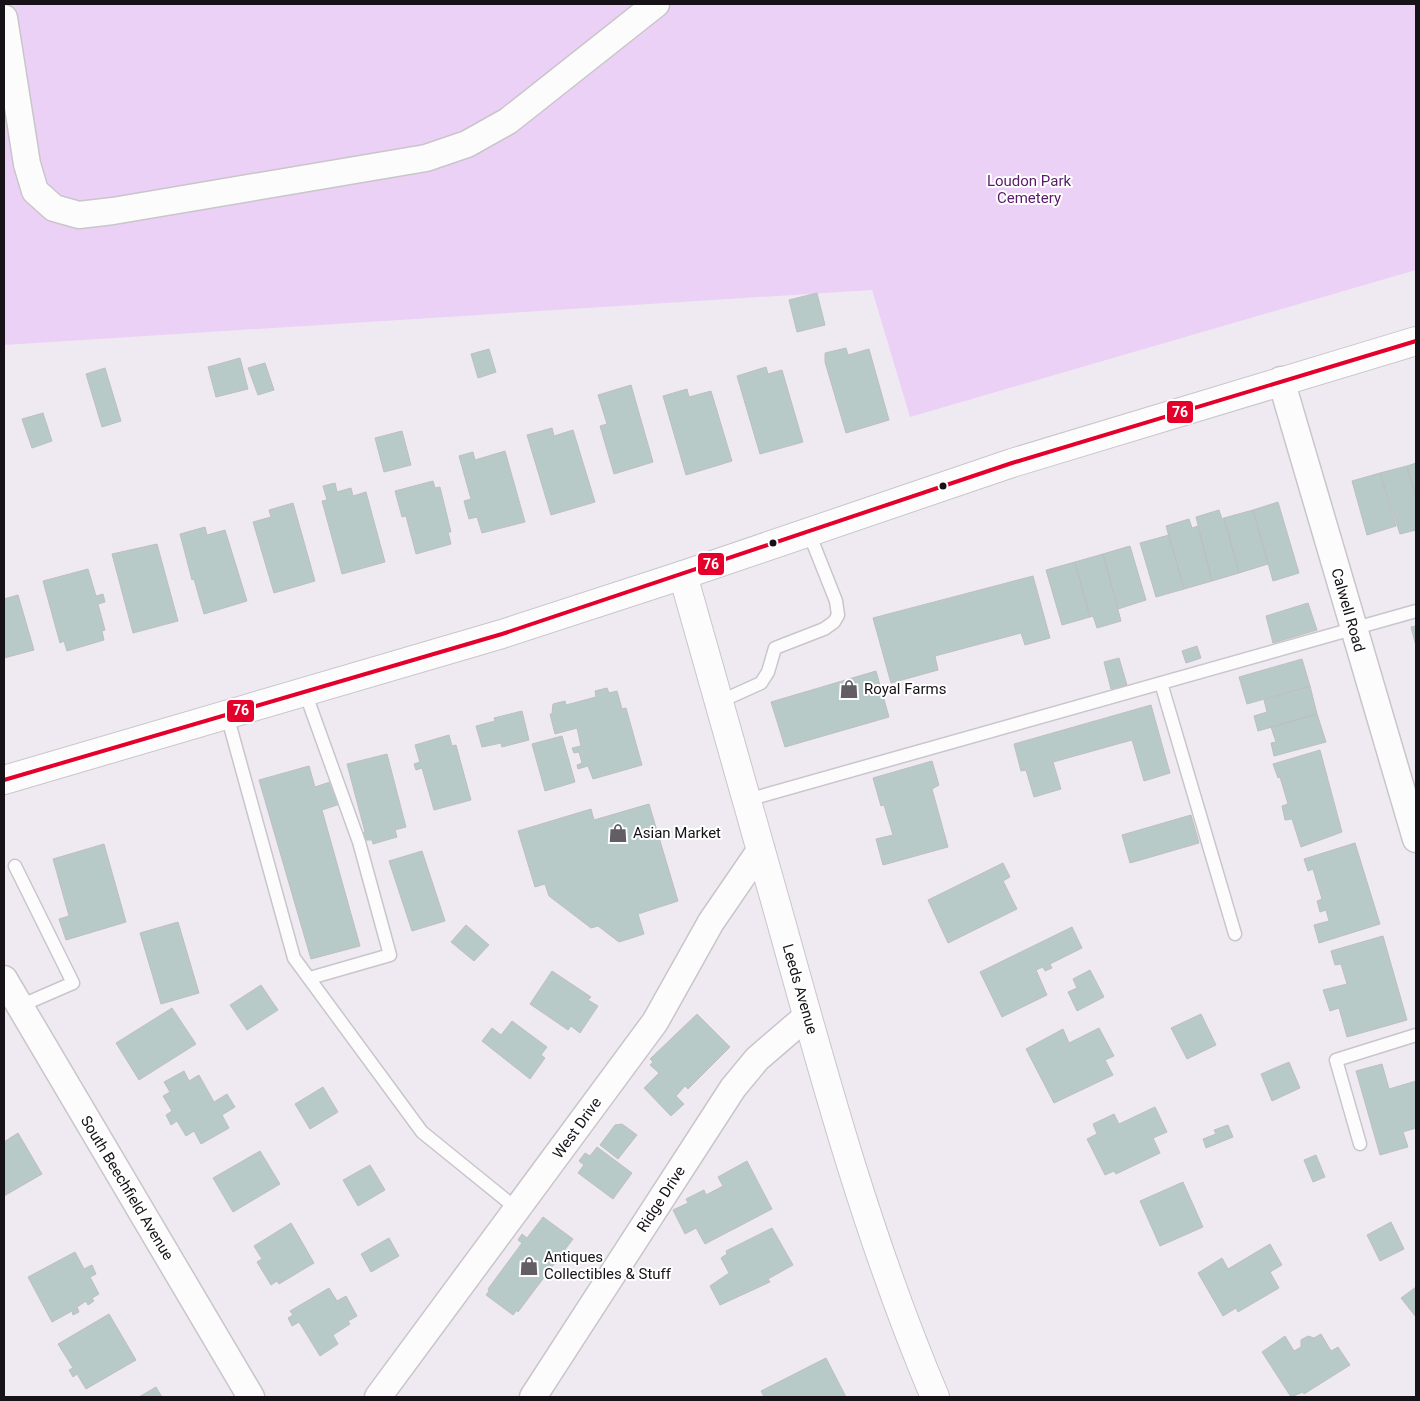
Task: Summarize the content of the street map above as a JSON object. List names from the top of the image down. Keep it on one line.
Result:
{"streets":{"main road":["Leeds Avenue"],"street":["Calwell Road","West Drive","South Beechfield Avenue","Ridge Drive"]},"crossings":[["Leeds Avenue","West Drive"],["Leeds Avenue","Ridge Drive"]],"parks":["Loudon Park Cemetery"],"places":{"shop":["Royal Farms","Asian Market","Antiques Collectibles & Stuff"]},"lines":["transit line 76"]}
